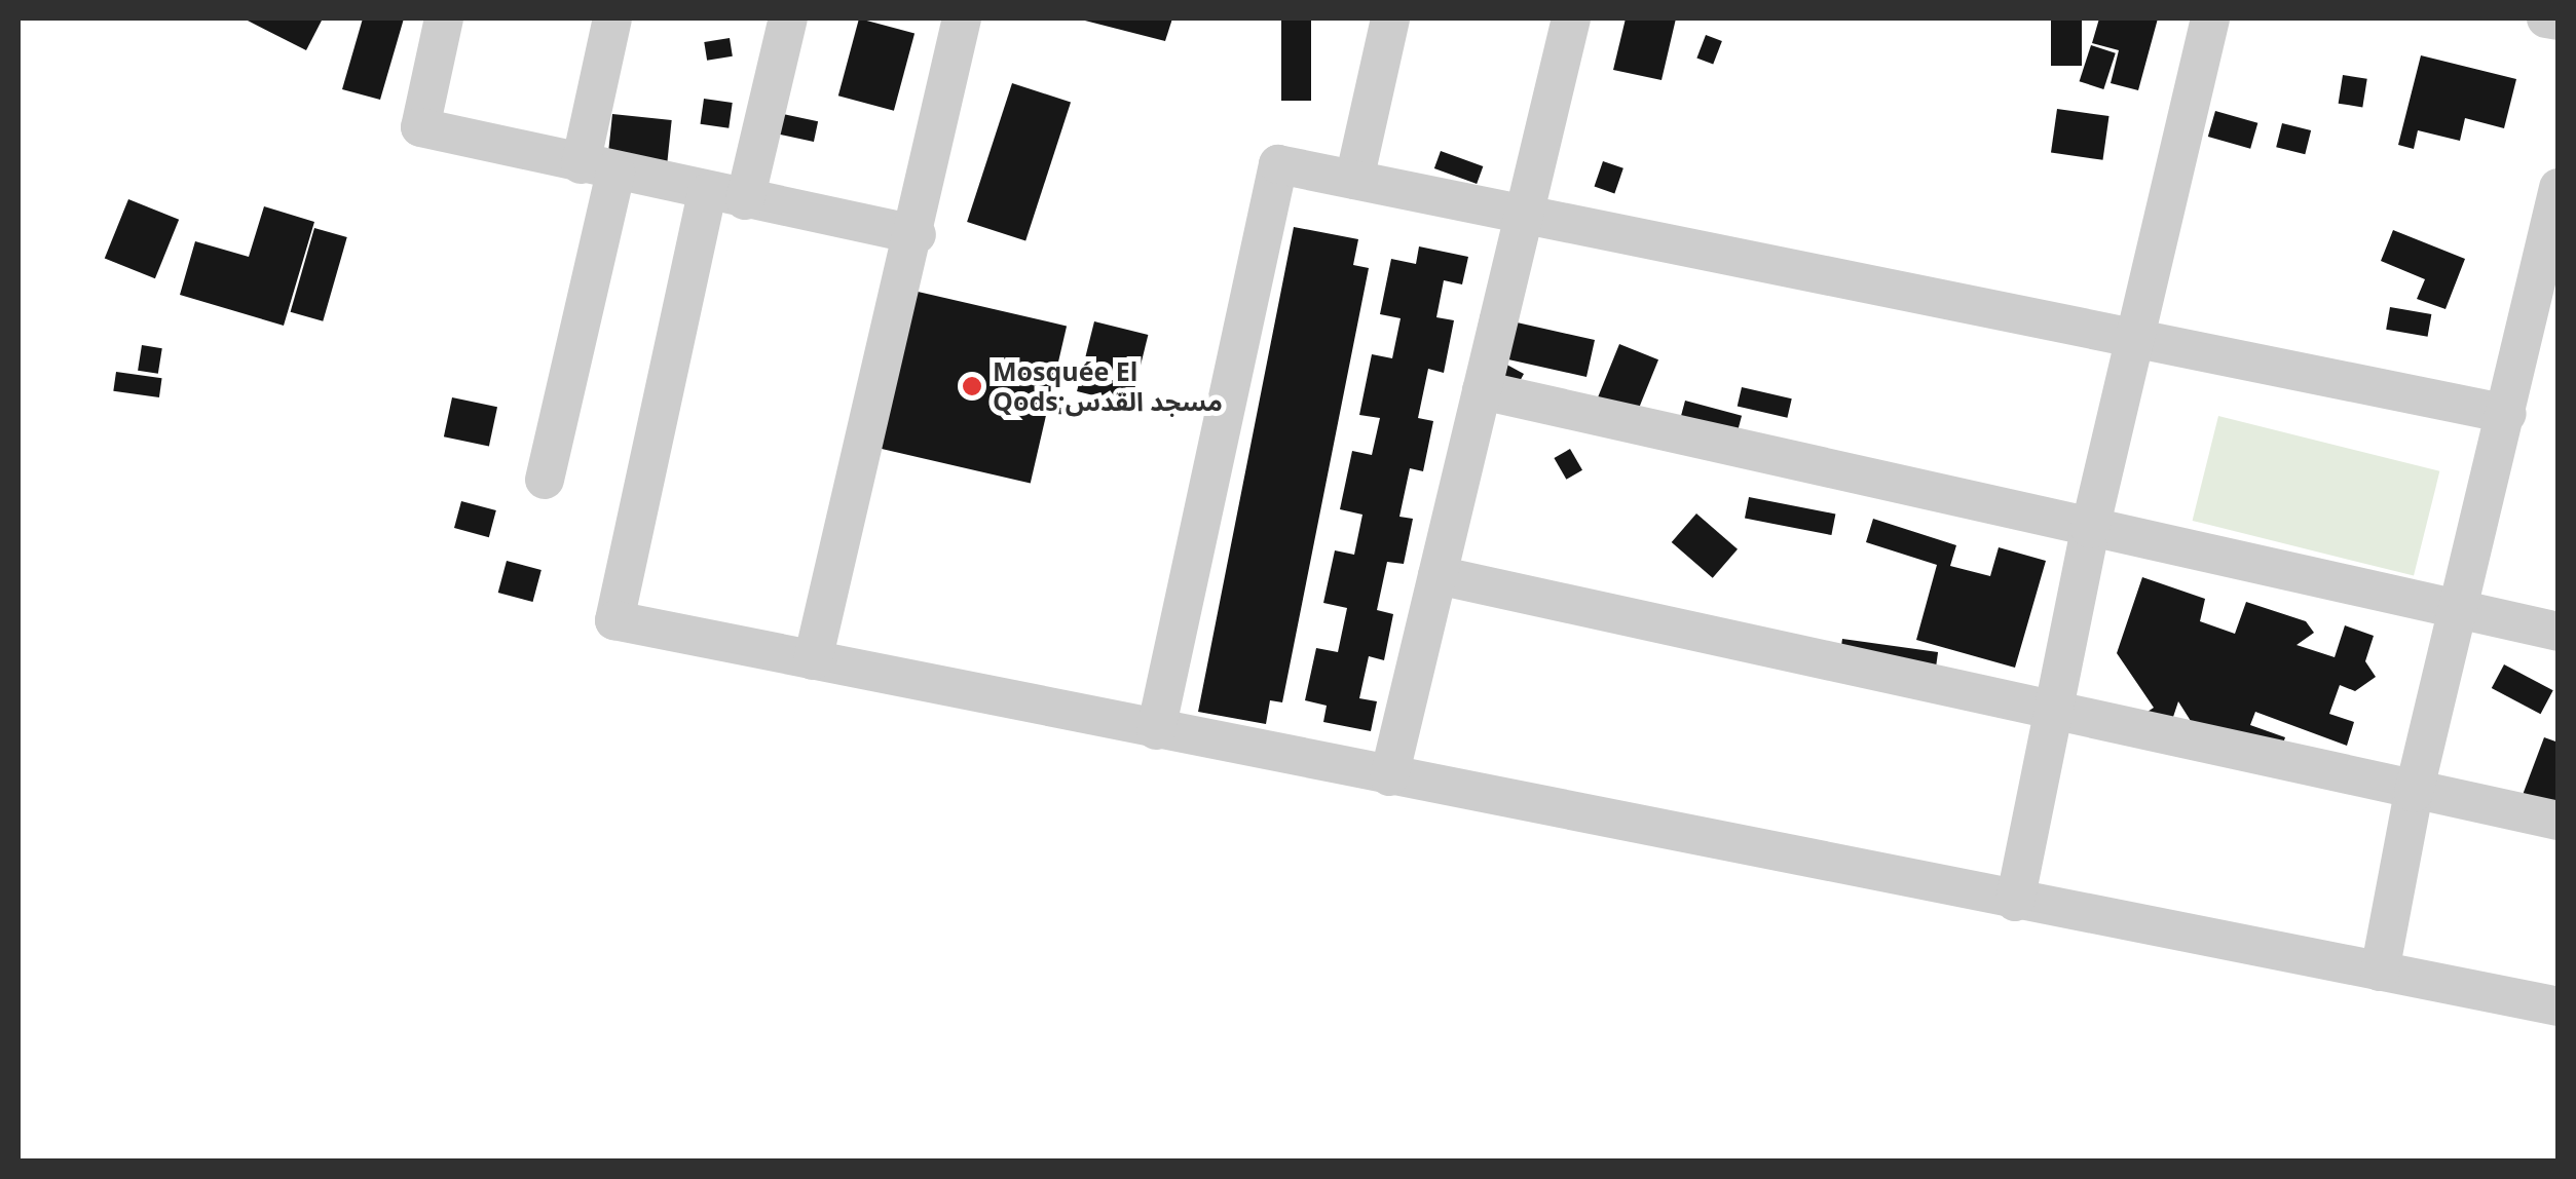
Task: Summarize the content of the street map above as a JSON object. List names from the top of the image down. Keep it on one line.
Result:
{"places":["Mosquée El Qods;مسجد القدس"]}
